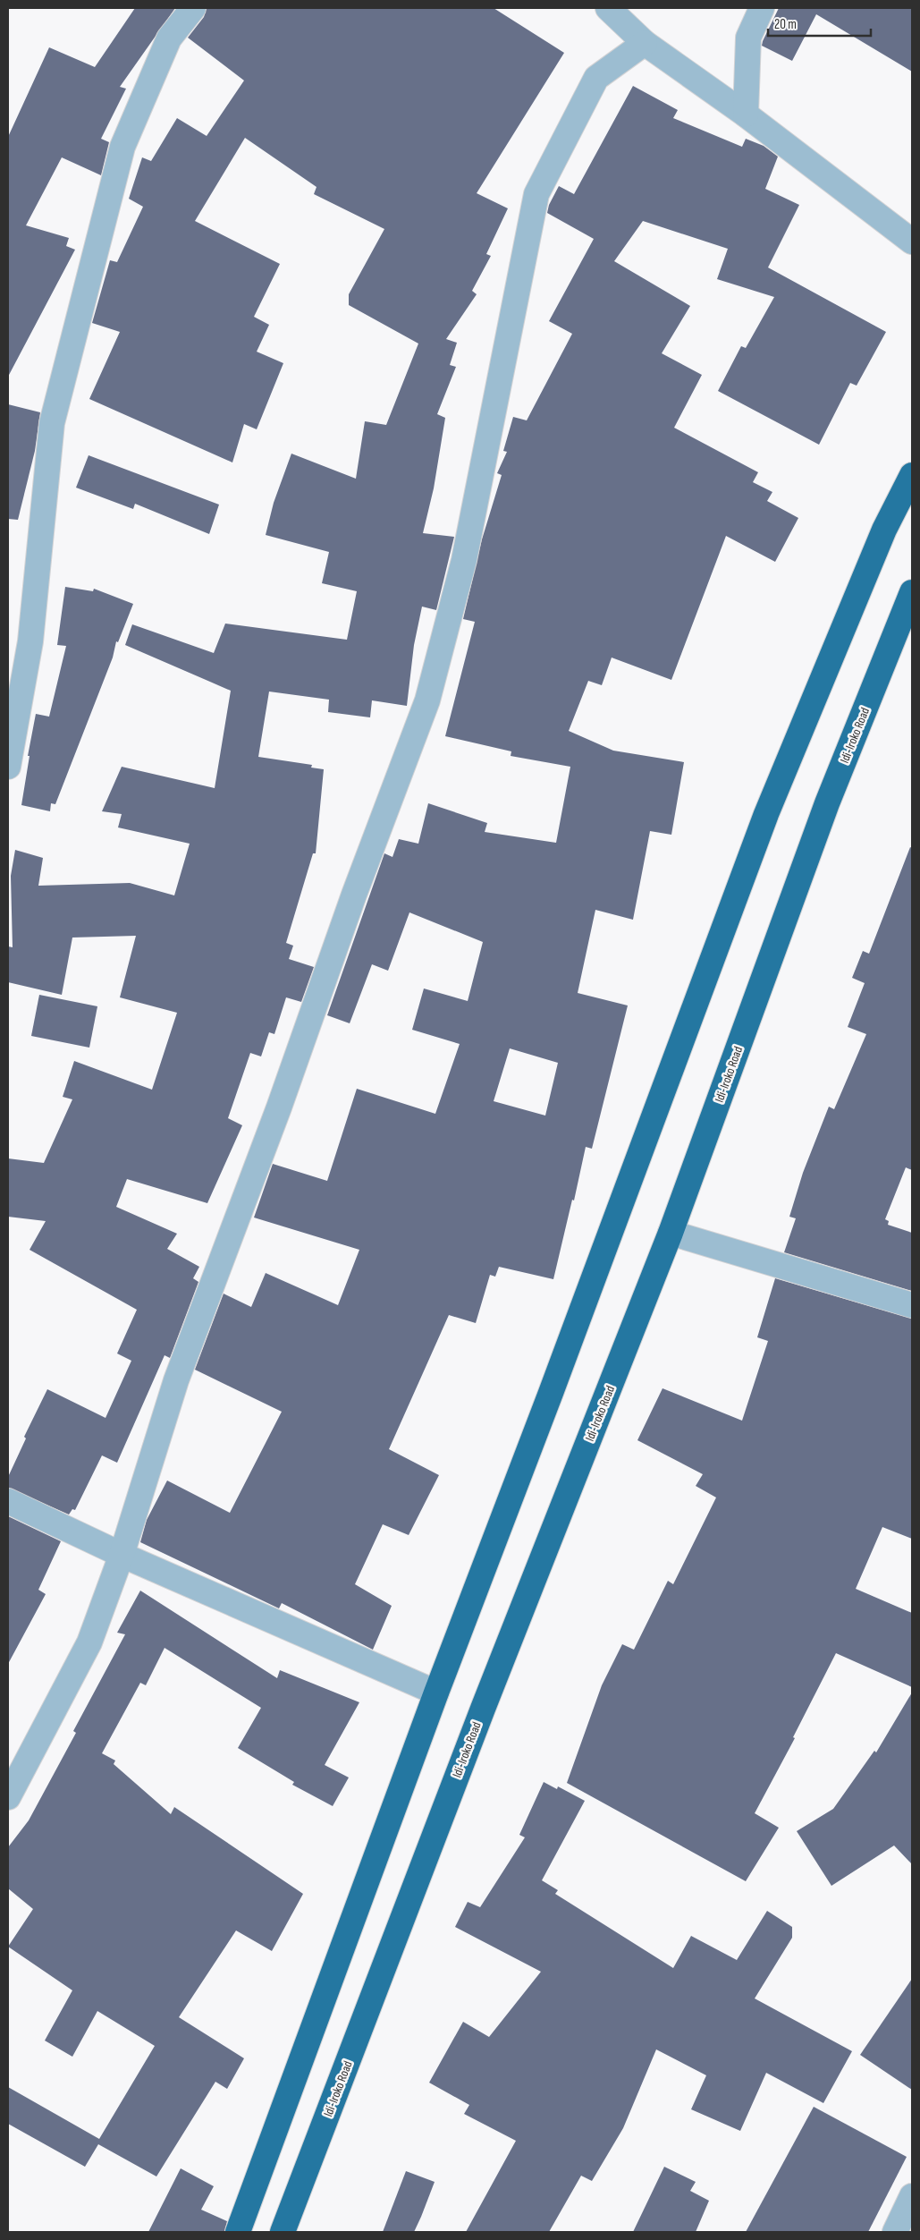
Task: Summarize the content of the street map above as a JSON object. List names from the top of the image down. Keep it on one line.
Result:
{"streets":{"highway":["Idi-Iroko Road"]},"scale_bar":"20 m"}
